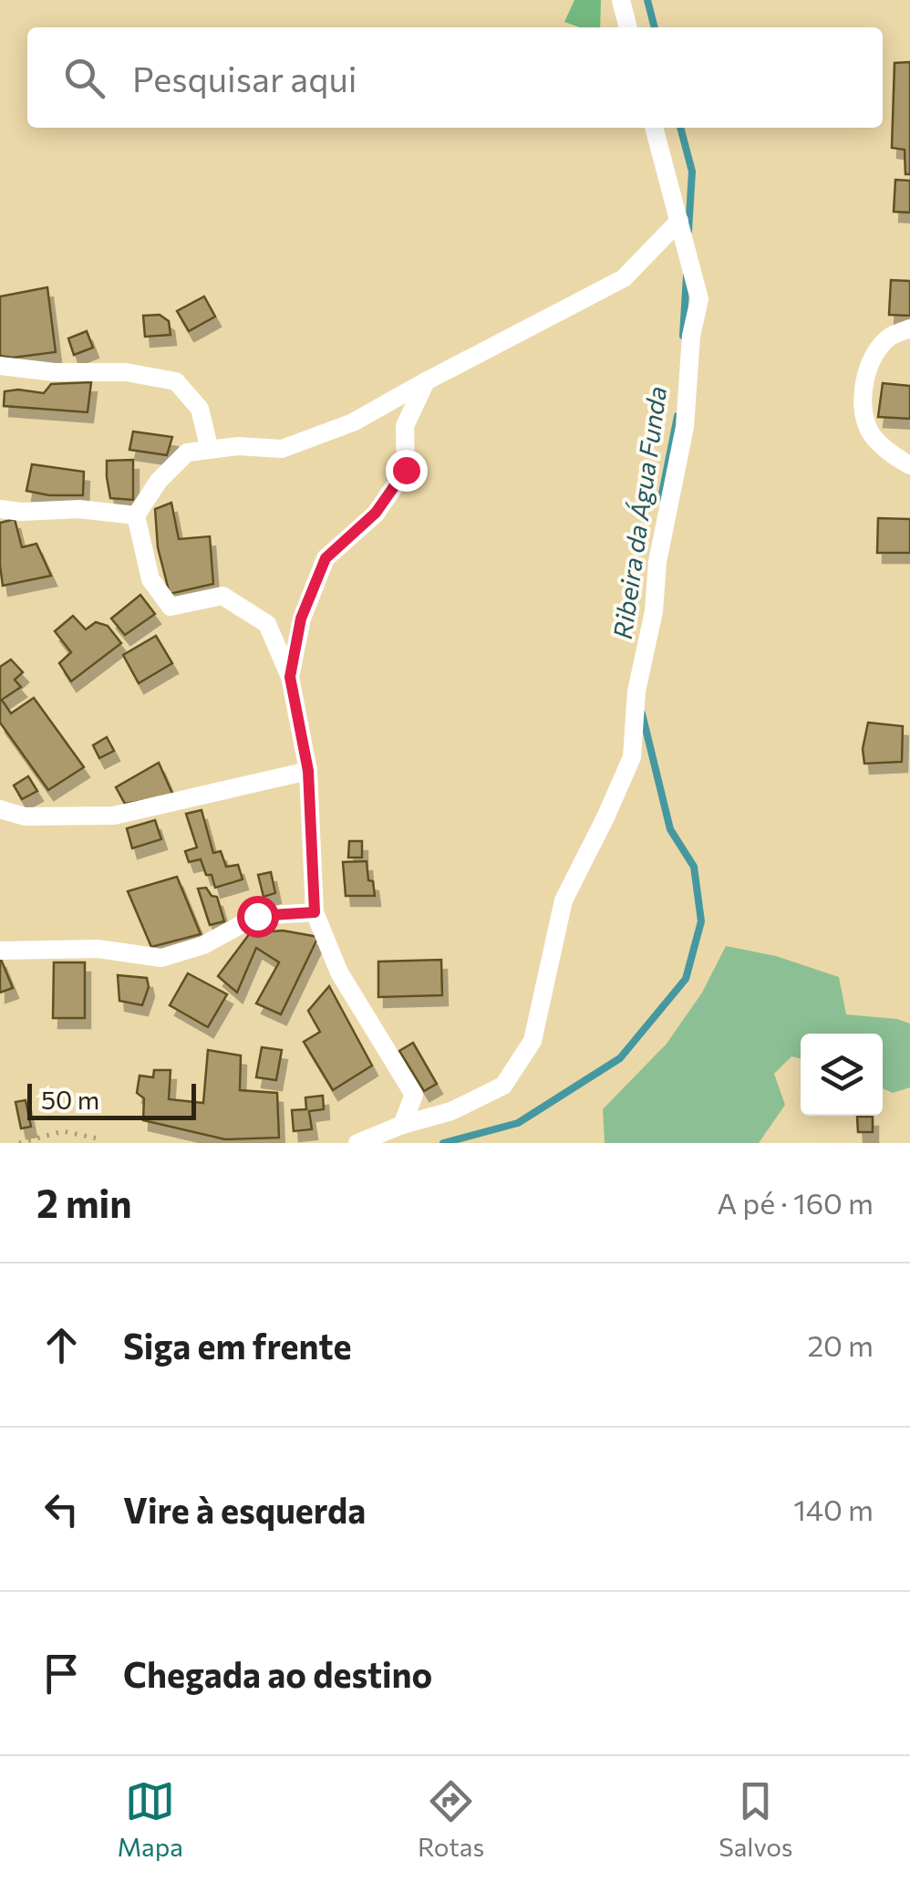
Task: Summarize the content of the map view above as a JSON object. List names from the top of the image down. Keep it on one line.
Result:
{"water":["Ribeira da Água Funda"],"scale_bar":"50 m","page":{"search":"Pesquisar aqui","scale":"50 m","heading":["2 min","A pé · 160 m"],"list":[["Siga em frente","20 m"],["Vire à esquerda","140 m"],"Chegada ao destino"],"nav":["Mapa","Rotas","Salvos"]}}
